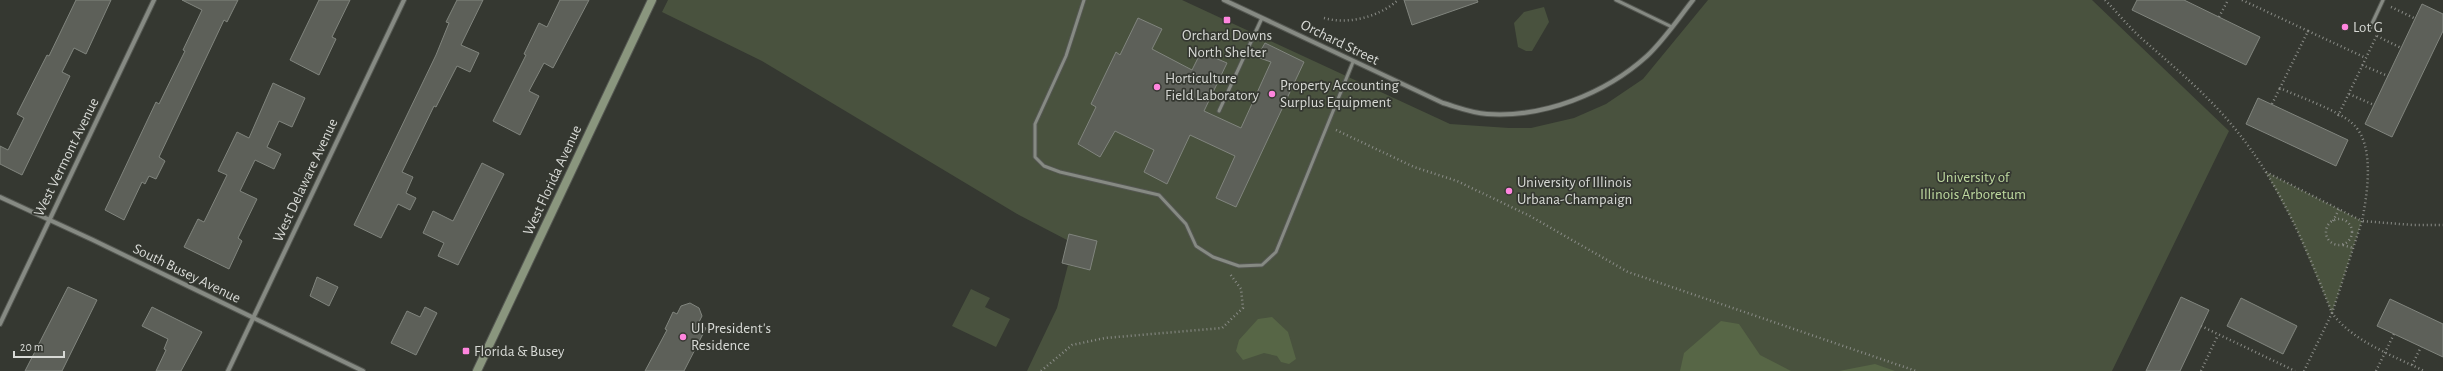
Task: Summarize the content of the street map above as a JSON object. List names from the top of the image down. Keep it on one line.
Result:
{"streets":{"main road":["West Florida Avenue"],"street":["Orchard Street","West Vermont Avenue","West Delaware Avenue","South Busey Avenue"]},"crossings":[["West Vermont Avenue","South Busey Avenue"],["West Delaware Avenue","South Busey Avenue"]],"parks":["University of Illinois Arboretum"],"places":{"transit":["Orchard Downs North Shelter","Florida & Busey"],"other":["Lot G","Horticulture Field Laboratory","Property Accounting Surplus Equipment","University of Illinois Urbana-Champaign","UI President's Residence"]},"scale_bar":"20 m"}
